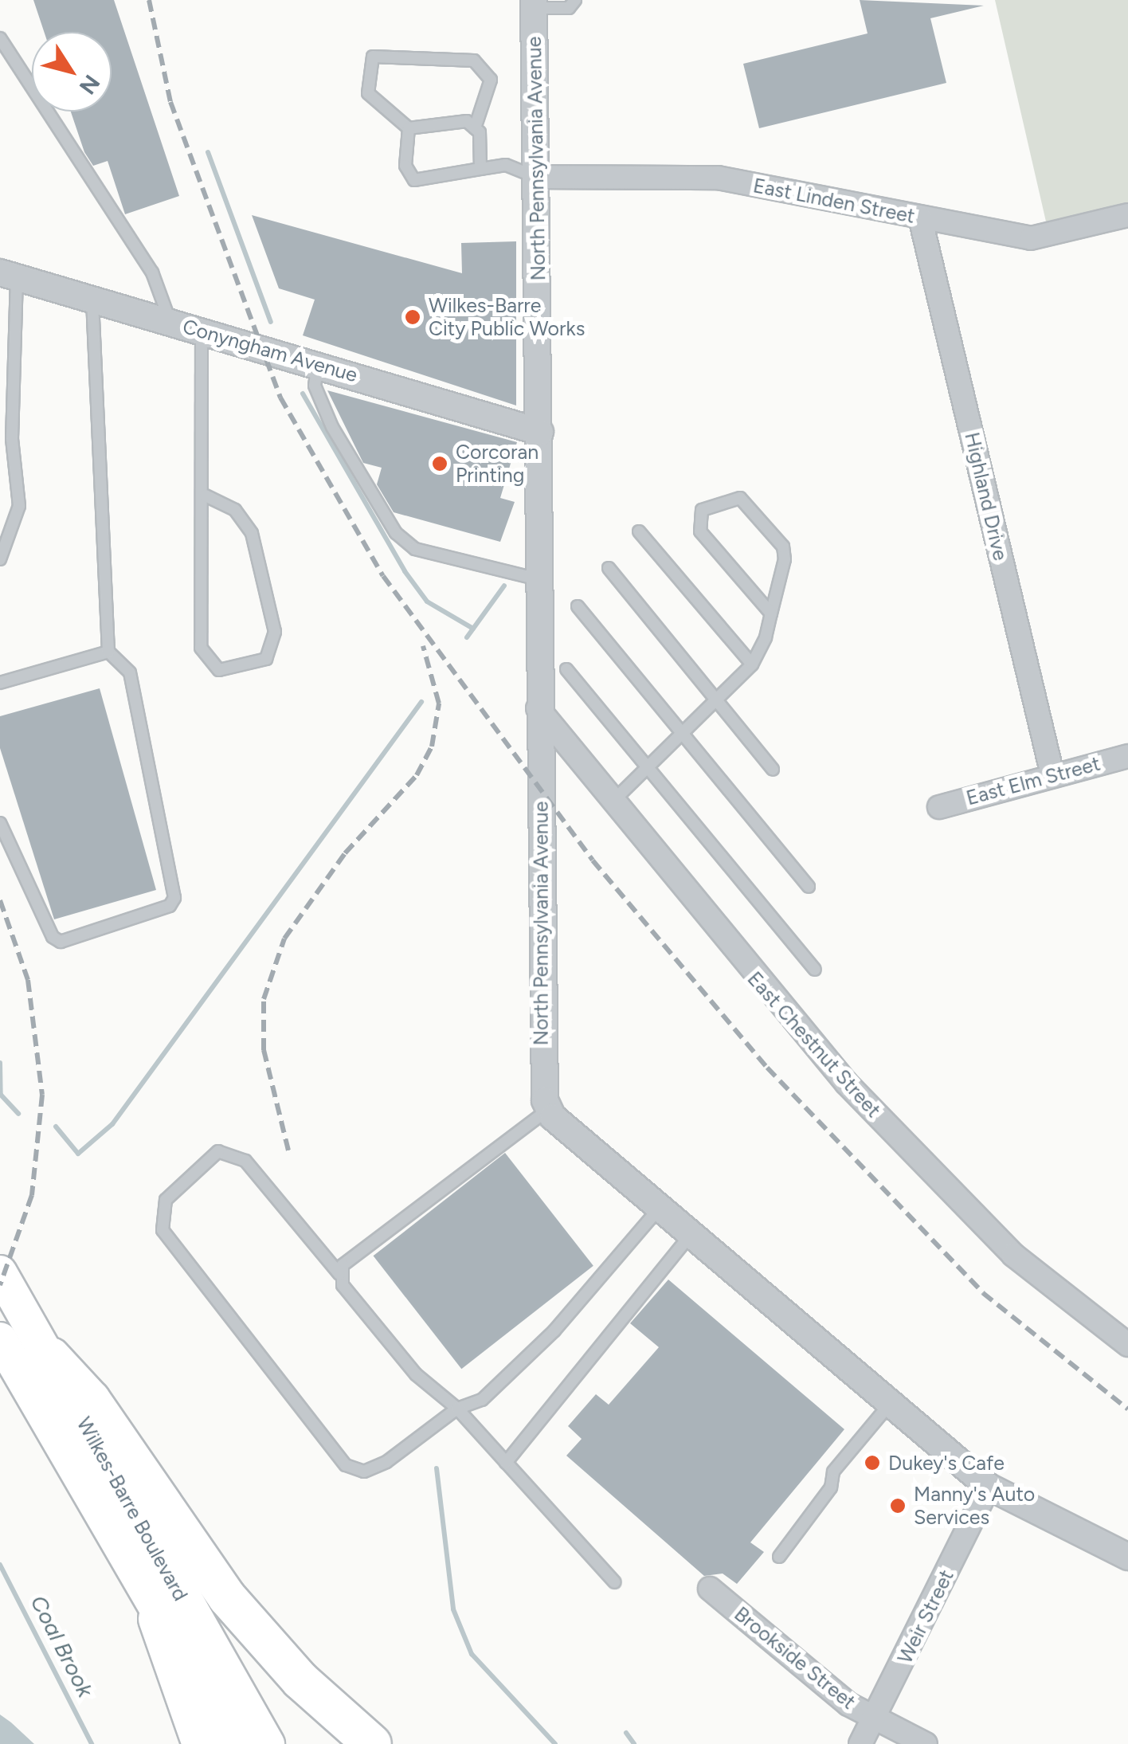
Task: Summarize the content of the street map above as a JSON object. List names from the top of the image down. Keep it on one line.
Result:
{"streets":{"main road":["Wilkes-Barre Boulevard"],"street":["North Pennsylvania Avenue","East Linden Street","Conyngham Avenue","Highland Drive","East Elm Street","East Chestnut Street","Weir Street","Brookside Street"]},"crossings":[["North Pennsylvania Avenue","East Linden Street"],["North Pennsylvania Avenue","Conyngham Avenue"],["North Pennsylvania Avenue","East Chestnut Street"],["East Linden Street","Highland Drive"],["Highland Drive","East Elm Street"],["Weir Street","Brookside Street"]],"water":["Coal Brook"],"places":["Wilkes-Barre City Public Works","Corcoran Printing","Dukey's Cafe","Manny's Auto Services"],"north":"bottom right"}
